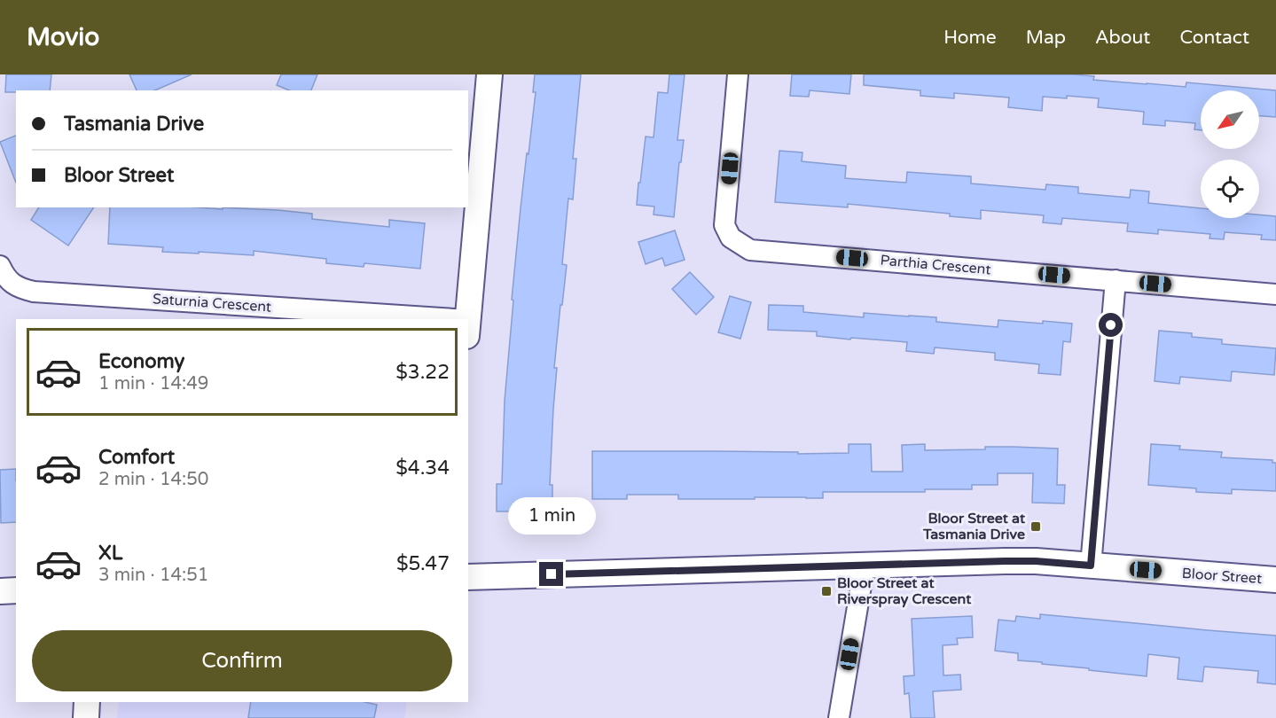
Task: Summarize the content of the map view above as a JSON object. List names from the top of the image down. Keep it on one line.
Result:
{"streets":{"street":["Parthia Crescent","Saturnia Crescent","Bloor Street"]},"places":{"transit":["Bloor Street at Tasmania Drive","Bloor Street at Riverspray Crescent"]},"north":"bottom left","page":{"header":"Movio","nav":["Home","Map","About","Contact"],"banner":["Tasmania Drive","Bloor Street"],"list":[{"name":"Economy","note":"1 min · 14:49","value":"$3.22"},{"name":"Comfort","note":"2 min · 14:50","value":"$4.34"},{"name":"XL","note":"3 min · 14:51","value":"$5.47"}],"bubble":"1 min","buttons":"Confirm"}}
